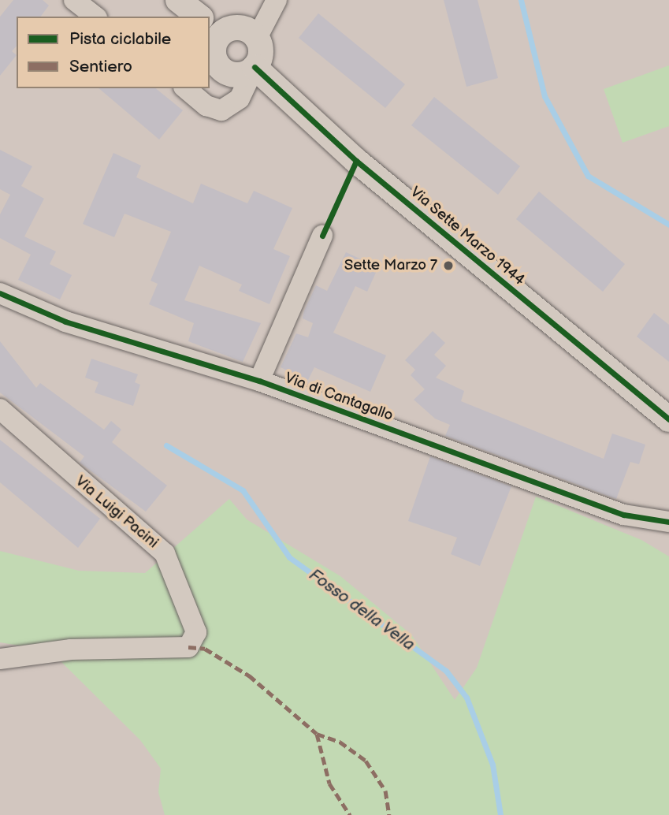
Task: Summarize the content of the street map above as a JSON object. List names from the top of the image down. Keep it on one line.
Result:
{"streets":{"street":["Via Sette Marzo 1944","Via di Cantagallo","Via Luigi Pacini"]},"water":["Fosso della Vella"],"places":["Sette Marzo 7"],"legend":["Pista ciclabile","Sentiero"]}
